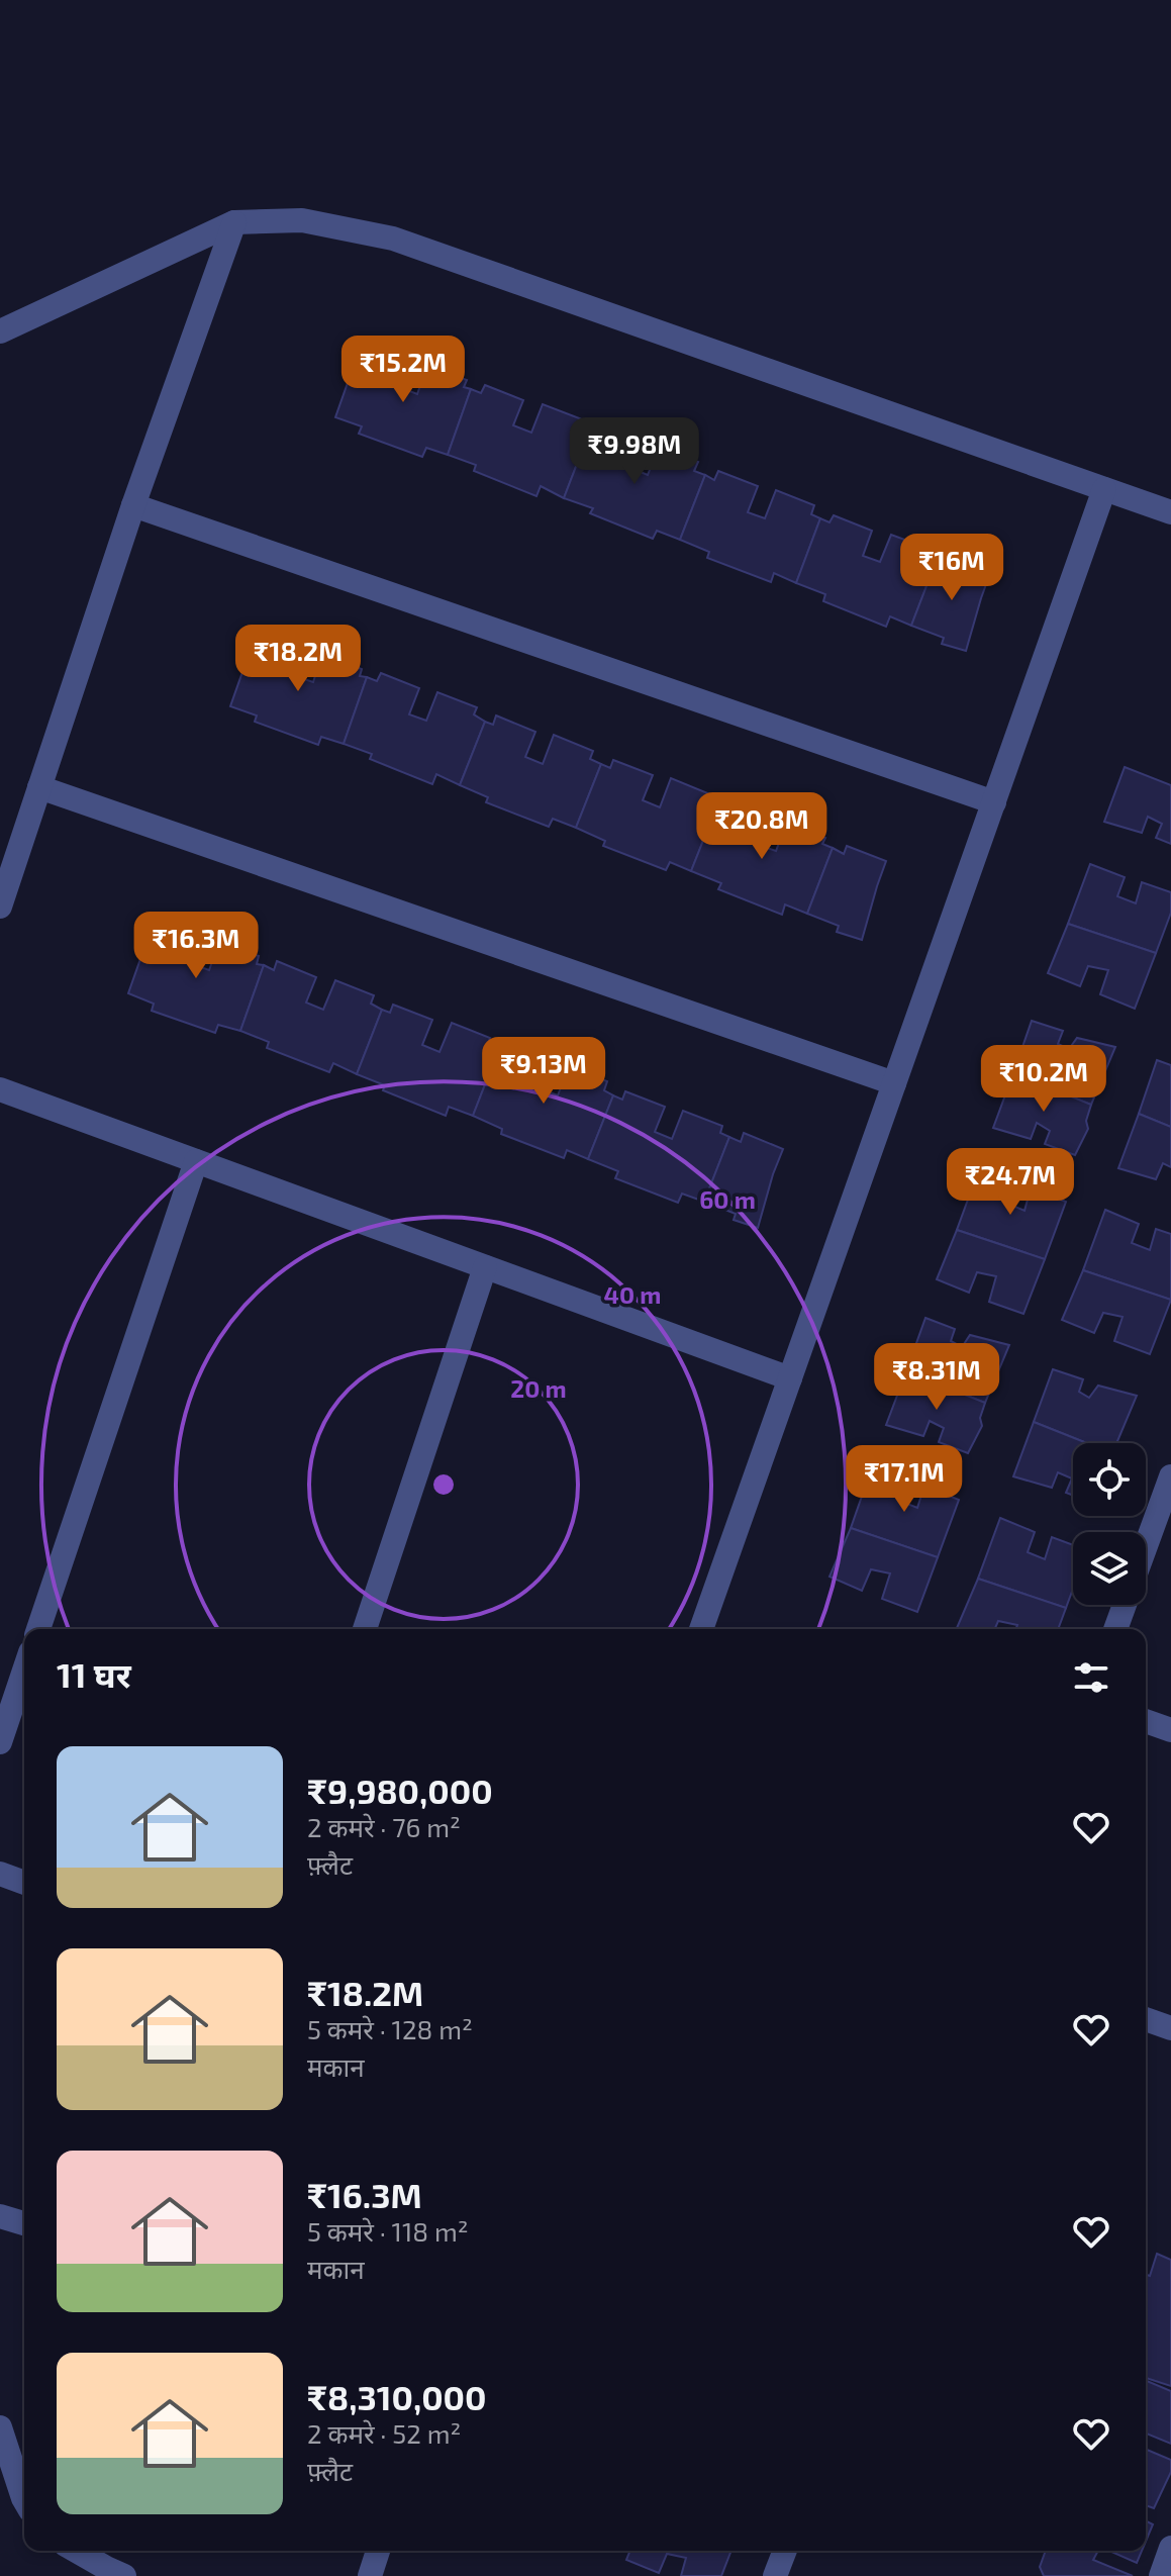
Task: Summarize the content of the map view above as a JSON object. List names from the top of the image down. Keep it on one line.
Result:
{"page":{"price":["₹15.2M","₹9.98M","₹16M","₹18.2M","₹20.8M","₹16.3M","₹9.13M","₹10.2M","₹24.7M","₹8.31M","₹17.1M"],"heading":"11 घर","list":[{"name":"₹9,980,000","note":"2 कमरे · 76 m² · फ़्लैट"},{"name":"₹18.2M","note":"5 कमरे · 128 m² · मकान"},{"name":"₹16.3M","note":"5 कमरे · 118 m² · मकान"},{"name":"₹8,310,000","note":"2 कमरे · 52 m² · फ़्लैट"}]},"rings":["60 m","40 m","20 m"]}
